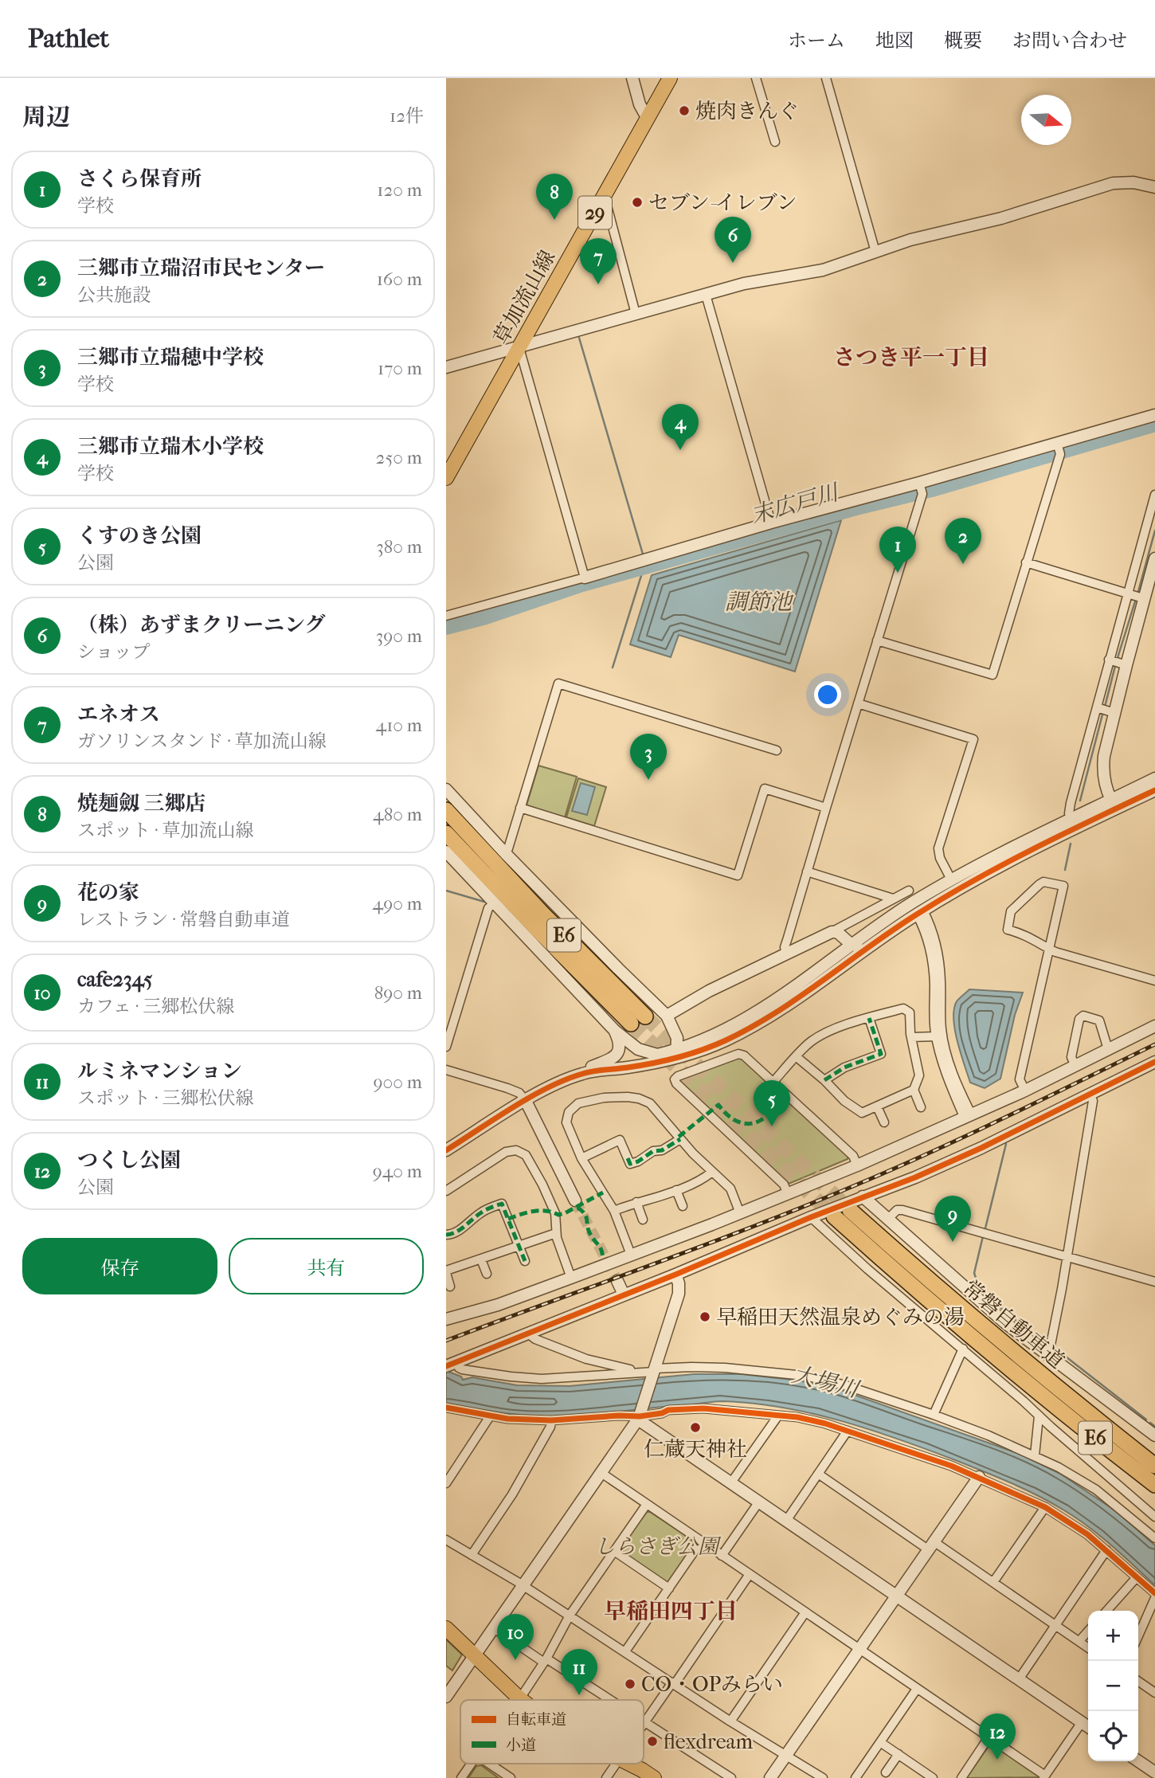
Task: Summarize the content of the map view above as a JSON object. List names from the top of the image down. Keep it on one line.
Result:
{"streets":{"highway":["E6","常磐自動車道"],"main road":["29","草加流山線"]},"districts":["さつき平一丁目","早稲田四丁目"],"water":["末広戸川","調節池","大場川"],"parks":["しらさぎ公園"],"places":["焼肉きんぐ","セブン-イレブン","早稲田天然温泉めぐみの湯","仁蔵天神社","CO・OPみらい","flexdream"],"legend":["自転車道","小道"],"north":"right","page":{"header":"Pathlet","nav":["ホーム","地図","概要","お問い合わせ"],"heading":["周辺","12件"],"list":[{"mark":"1","name":"さくら保育所","note":"学校","value":"120 m"},{"mark":"2","name":"三郷市立瑞沼市民センター","note":"公共施設","value":"160 m"},{"mark":"3","name":"三郷市立瑞穂中学校","note":"学校","value":"170 m"},{"mark":"4","name":"三郷市立瑞木小学校","note":"学校","value":"250 m"},{"mark":"5","name":"くすのき公園","note":"公園","value":"380 m"},{"mark":"6","name":"（株）あずまクリーニング","note":"ショップ","value":"390 m"},{"mark":"7","name":"エネオス","note":"ガソリンスタンド · 草加流山線","value":"410 m"},{"mark":"8","name":"焼麺劔 三郷店","note":"スポット · 草加流山線","value":"480 m"},{"mark":"9","name":"花の家","note":"レストラン · 常磐自動車道","value":"490 m"},{"mark":"10","name":"cafe2345","note":"カフェ · 三郷松伏線","value":"890 m"},{"mark":"11","name":"ルミネマンション","note":"スポット · 三郷松伏線","value":"900 m"},{"mark":"12","name":"つくし公園","note":"公園","value":"940 m"}],"pins":["8","6","7","4","2","1","3","5","9","10","11","12"],"buttons":["保存","共有"],"map_buttons":["+","−"]}}
